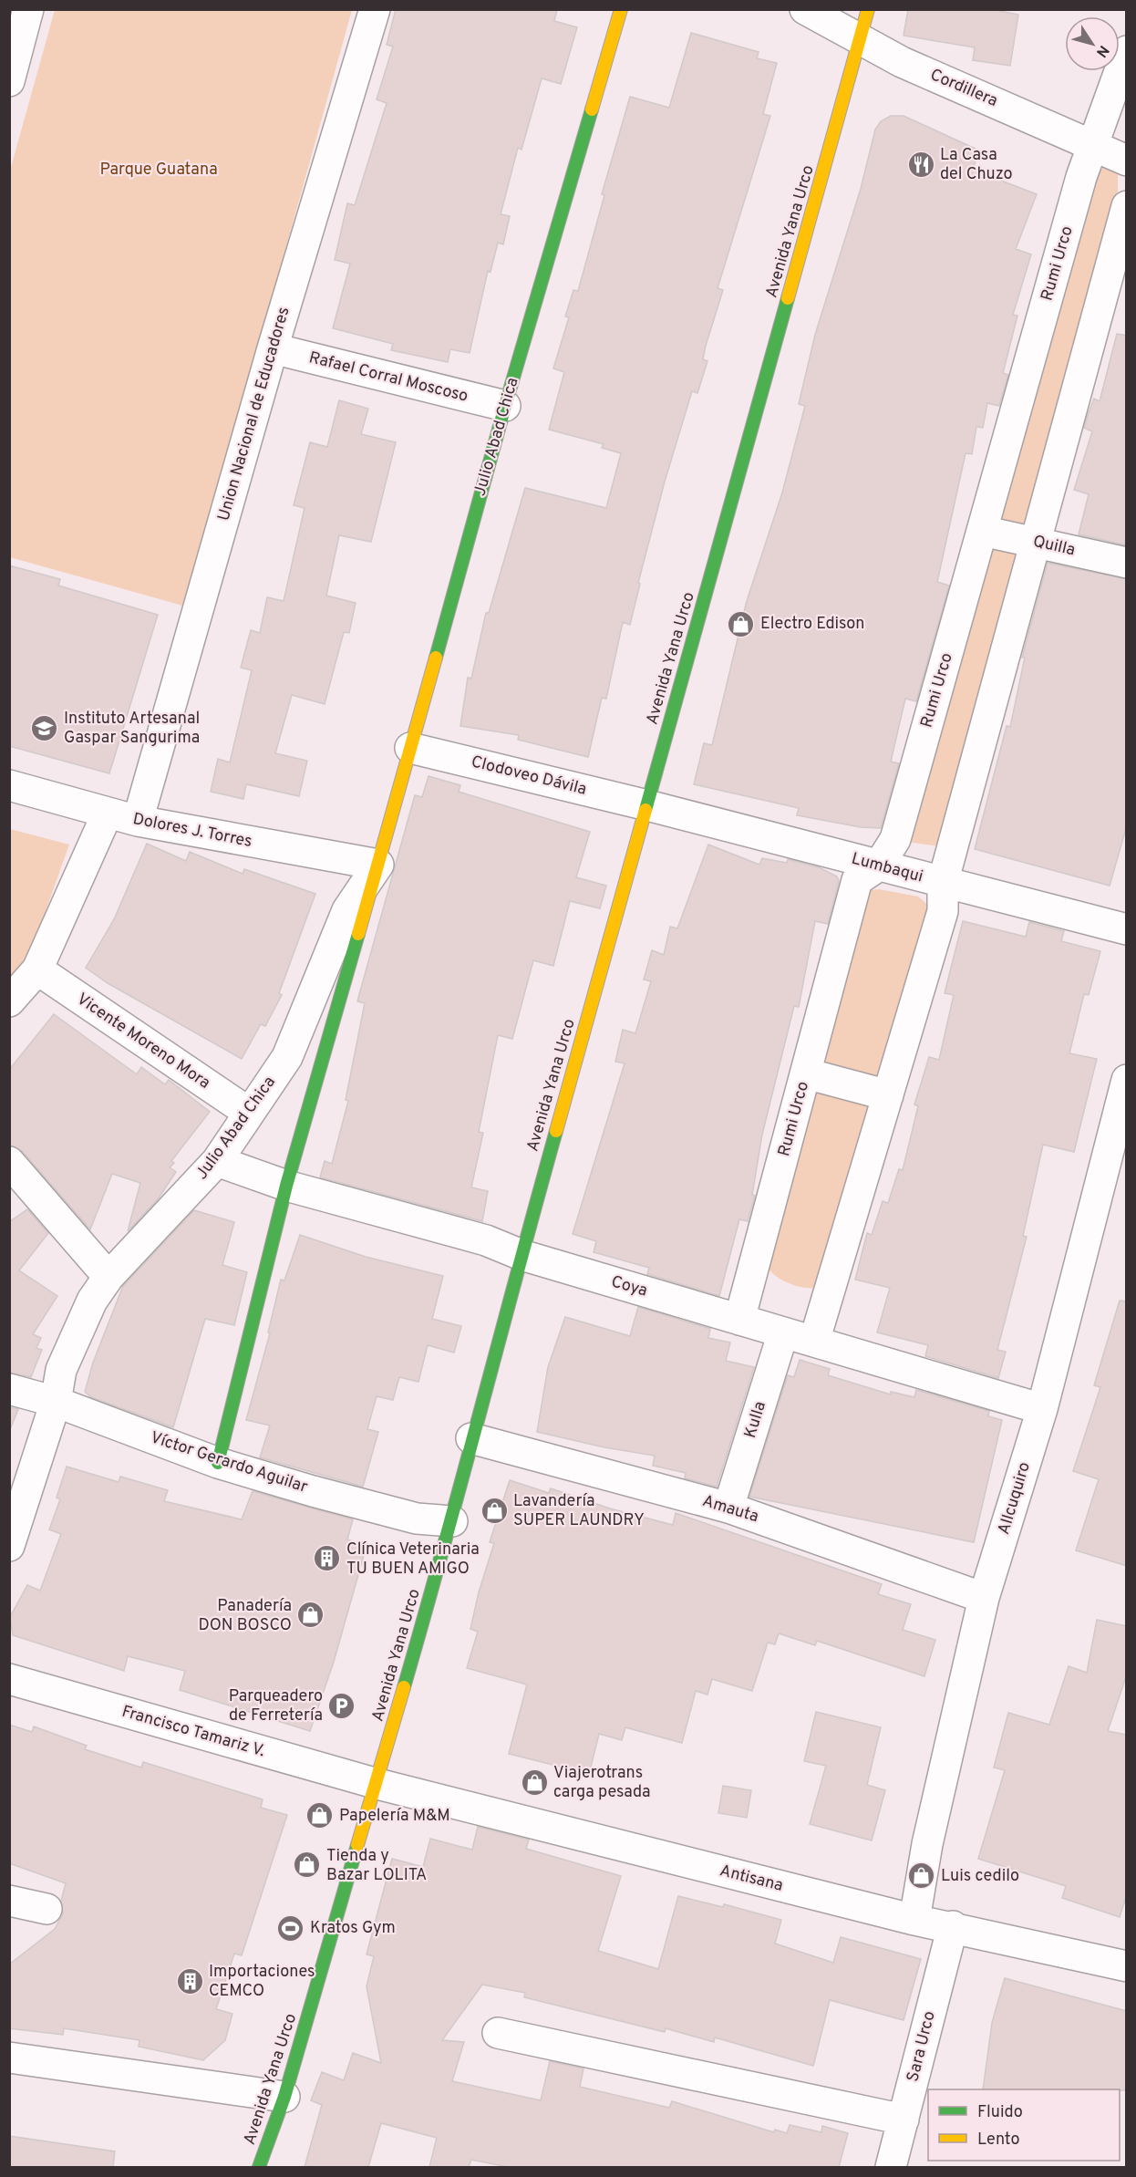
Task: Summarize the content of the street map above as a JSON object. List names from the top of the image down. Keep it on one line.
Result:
{"streets":{"street":["Cordillera","Avenida Yana Urco","Rumi Urco","Rafael Corral Moscoso","Union Nacional de Educadores","Julio Abad Chica","Quilla","Clodoveo Dávila","Dolores J. Torres","Lumbaqui","Vicente Moreno Mora","Coya","Kulla","Víctor Gerardo Aguilar","Allcuquiro","Amauta","Francisco Tamariz V.","Antisana","Sara Urco"]},"crossings":[["Cordillera","Avenida Yana Urco"],["Cordillera","Rumi Urco"],["Avenida Yana Urco","Clodoveo Dávila"],["Avenida Yana Urco","Lumbaqui"],["Avenida Yana Urco","Coya"],["Avenida Yana Urco","Víctor Gerardo Aguilar"],["Avenida Yana Urco","Amauta"],["Avenida Yana Urco","Francisco Tamariz V."],["Avenida Yana Urco","Antisana"],["Rumi Urco","Quilla"],["Rumi Urco","Lumbaqui"],["Rumi Urco","Coya"],["Rafael Corral Moscoso","Union Nacional de Educadores"],["Rafael Corral Moscoso","Julio Abad Chica"],["Union Nacional de Educadores","Dolores J. Torres"],["Julio Abad Chica","Clodoveo Dávila"],["Julio Abad Chica","Dolores J. Torres"],["Julio Abad Chica","Vicente Moreno Mora"],["Julio Abad Chica","Coya"],["Julio Abad Chica","Víctor Gerardo Aguilar"],["Clodoveo Dávila","Lumbaqui"],["Coya","Kulla"],["Coya","Allcuquiro"],["Kulla","Amauta"],["Allcuquiro","Amauta"],["Allcuquiro","Antisana"],["Francisco Tamariz V.","Antisana"],["Antisana","Sara Urco"]],"parks":["Parque Guatana"],"places":{"restaurant":["La Casa del Chuzo"],"shop":["Electro Edison","Lavandería SUPER LAUNDRY","Panadería DON BOSCO","Viajerotrans carga pesada","Papelería M&M","Tienda y Bazar LOLITA","Luis cedilo"],"school or university":["Instituto Artesanal Gaspar Sangurima"],"building":["Clínica Veterinaria TU BUEN AMIGO","Importaciones CEMCO"],"parking":["Parqueadero de Ferretería"],"sports":["Kratos Gym"]},"legend":["Fluido","Lento"],"north":"bottom right"}
